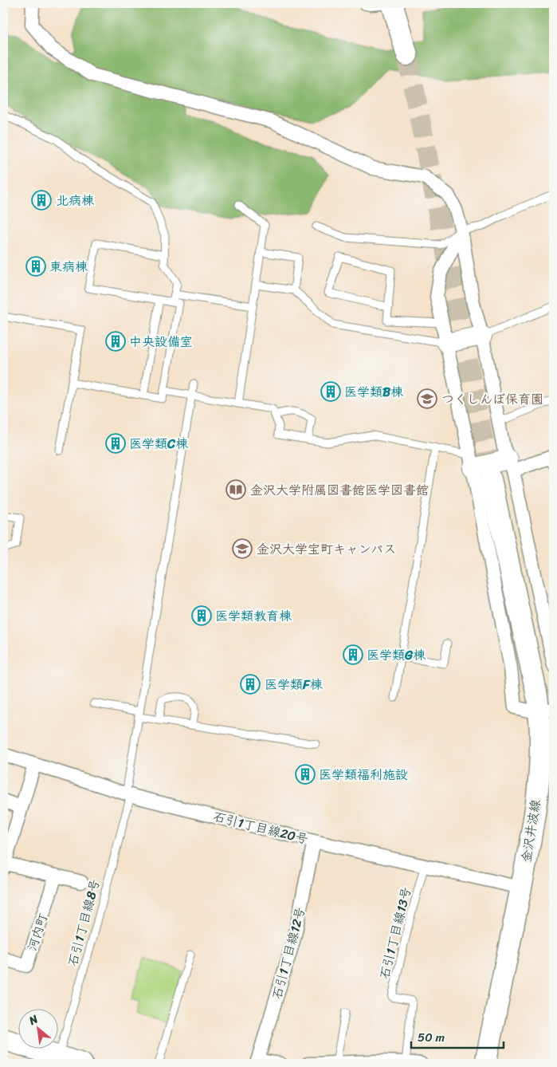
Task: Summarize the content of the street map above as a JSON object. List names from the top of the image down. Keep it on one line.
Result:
{"streets":{"main road":["金沢井波線"],"street":["石引1丁目線20号","河内町","石引1丁目線12号"],"lane":["石引1丁目線8号","石引1丁目線13号"]},"crossings":[["石引1丁目線20号","金沢井波線"],["石引1丁目線20号","石引1丁目線8号"],["石引1丁目線20号","石引1丁目線13号"],["石引1丁目線20号","石引1丁目線12号"]],"places":{"building":["北病棟","東病棟","中央設備室","医学類B棟","医学類C棟","医学類教育棟","医学類G棟","医学類F棟","医学類福利施設"],"school or university":["つくしんぼ保育園","金沢大学宝町キャンパス"],"library":["金沢大学附属図書館医学図書館"]},"scale_bar":"50 m","north":"top left"}
